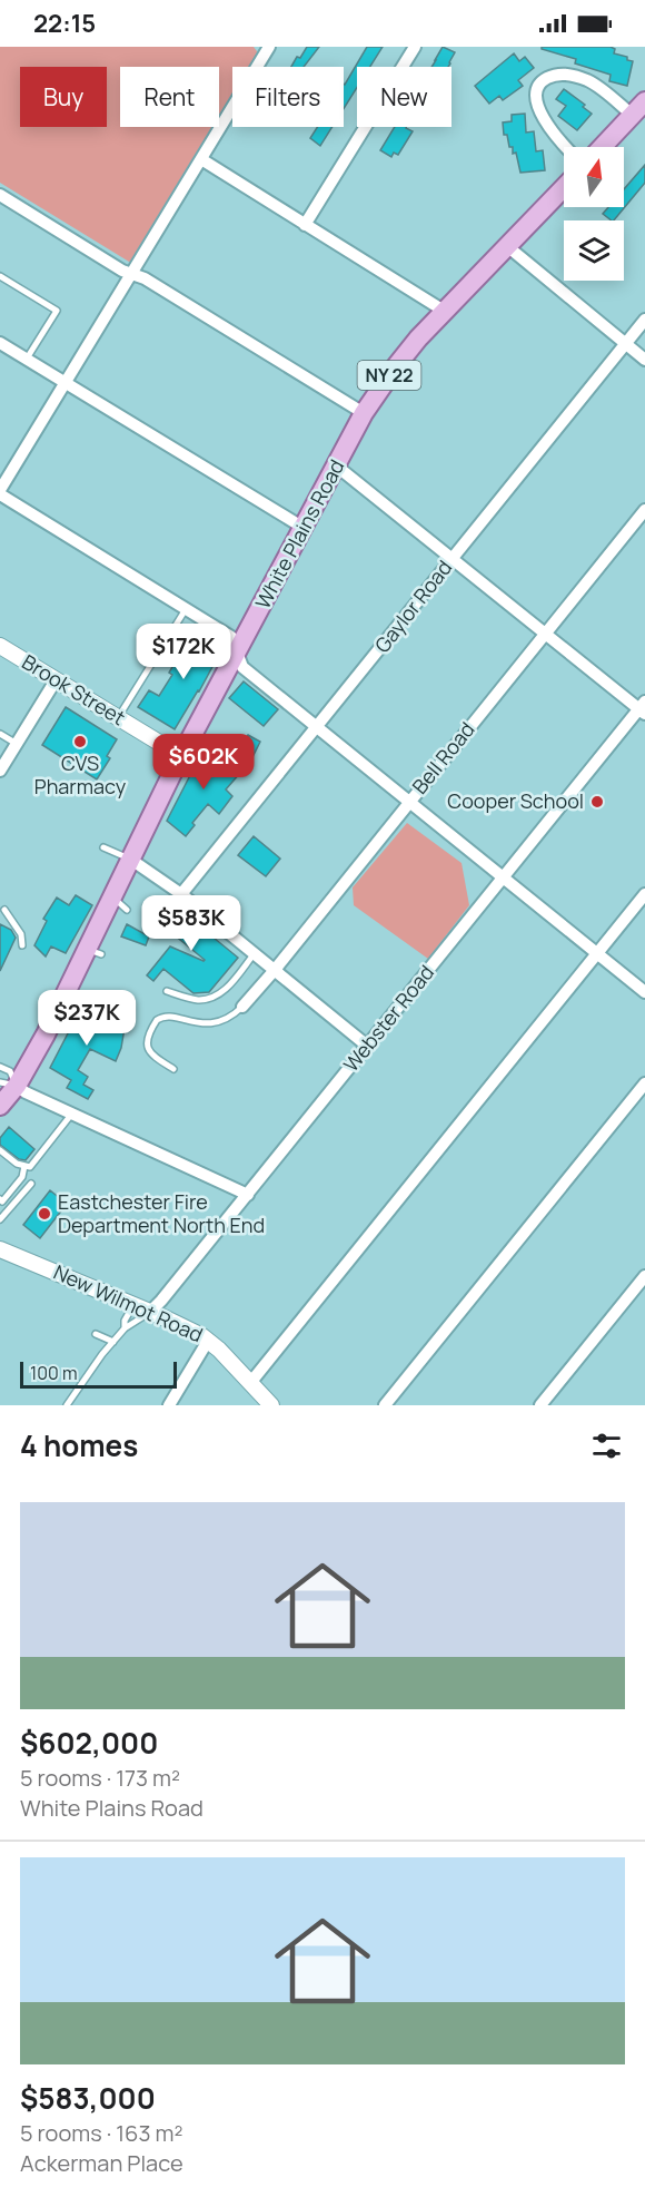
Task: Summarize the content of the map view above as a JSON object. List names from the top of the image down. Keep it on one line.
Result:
{"streets":{"main road":["NY 22","White Plains Road"],"street":["Gaylor Road","Brook Street","Bell Road","Webster Road","New Wilmot Road"]},"crossings":[["White Plains Road","Brook Street"],["Webster Road","New Wilmot Road"]],"places":["CVS Pharmacy","Cooper School","Eastchester Fire Department North End"],"scale_bar":"100 m","north":"top","page":{"status":"22:15","chip":["Buy","Rent","Filters","New"],"price":["$172K","$602K","$583K","$237K"],"scale":"100 m","heading":"4 homes","list":[{"name":"$602,000","note":"5 rooms · 173 m² · White Plains Road"},{"name":"$583,000","note":"5 rooms · 163 m² · Ackerman Place"}]}}
